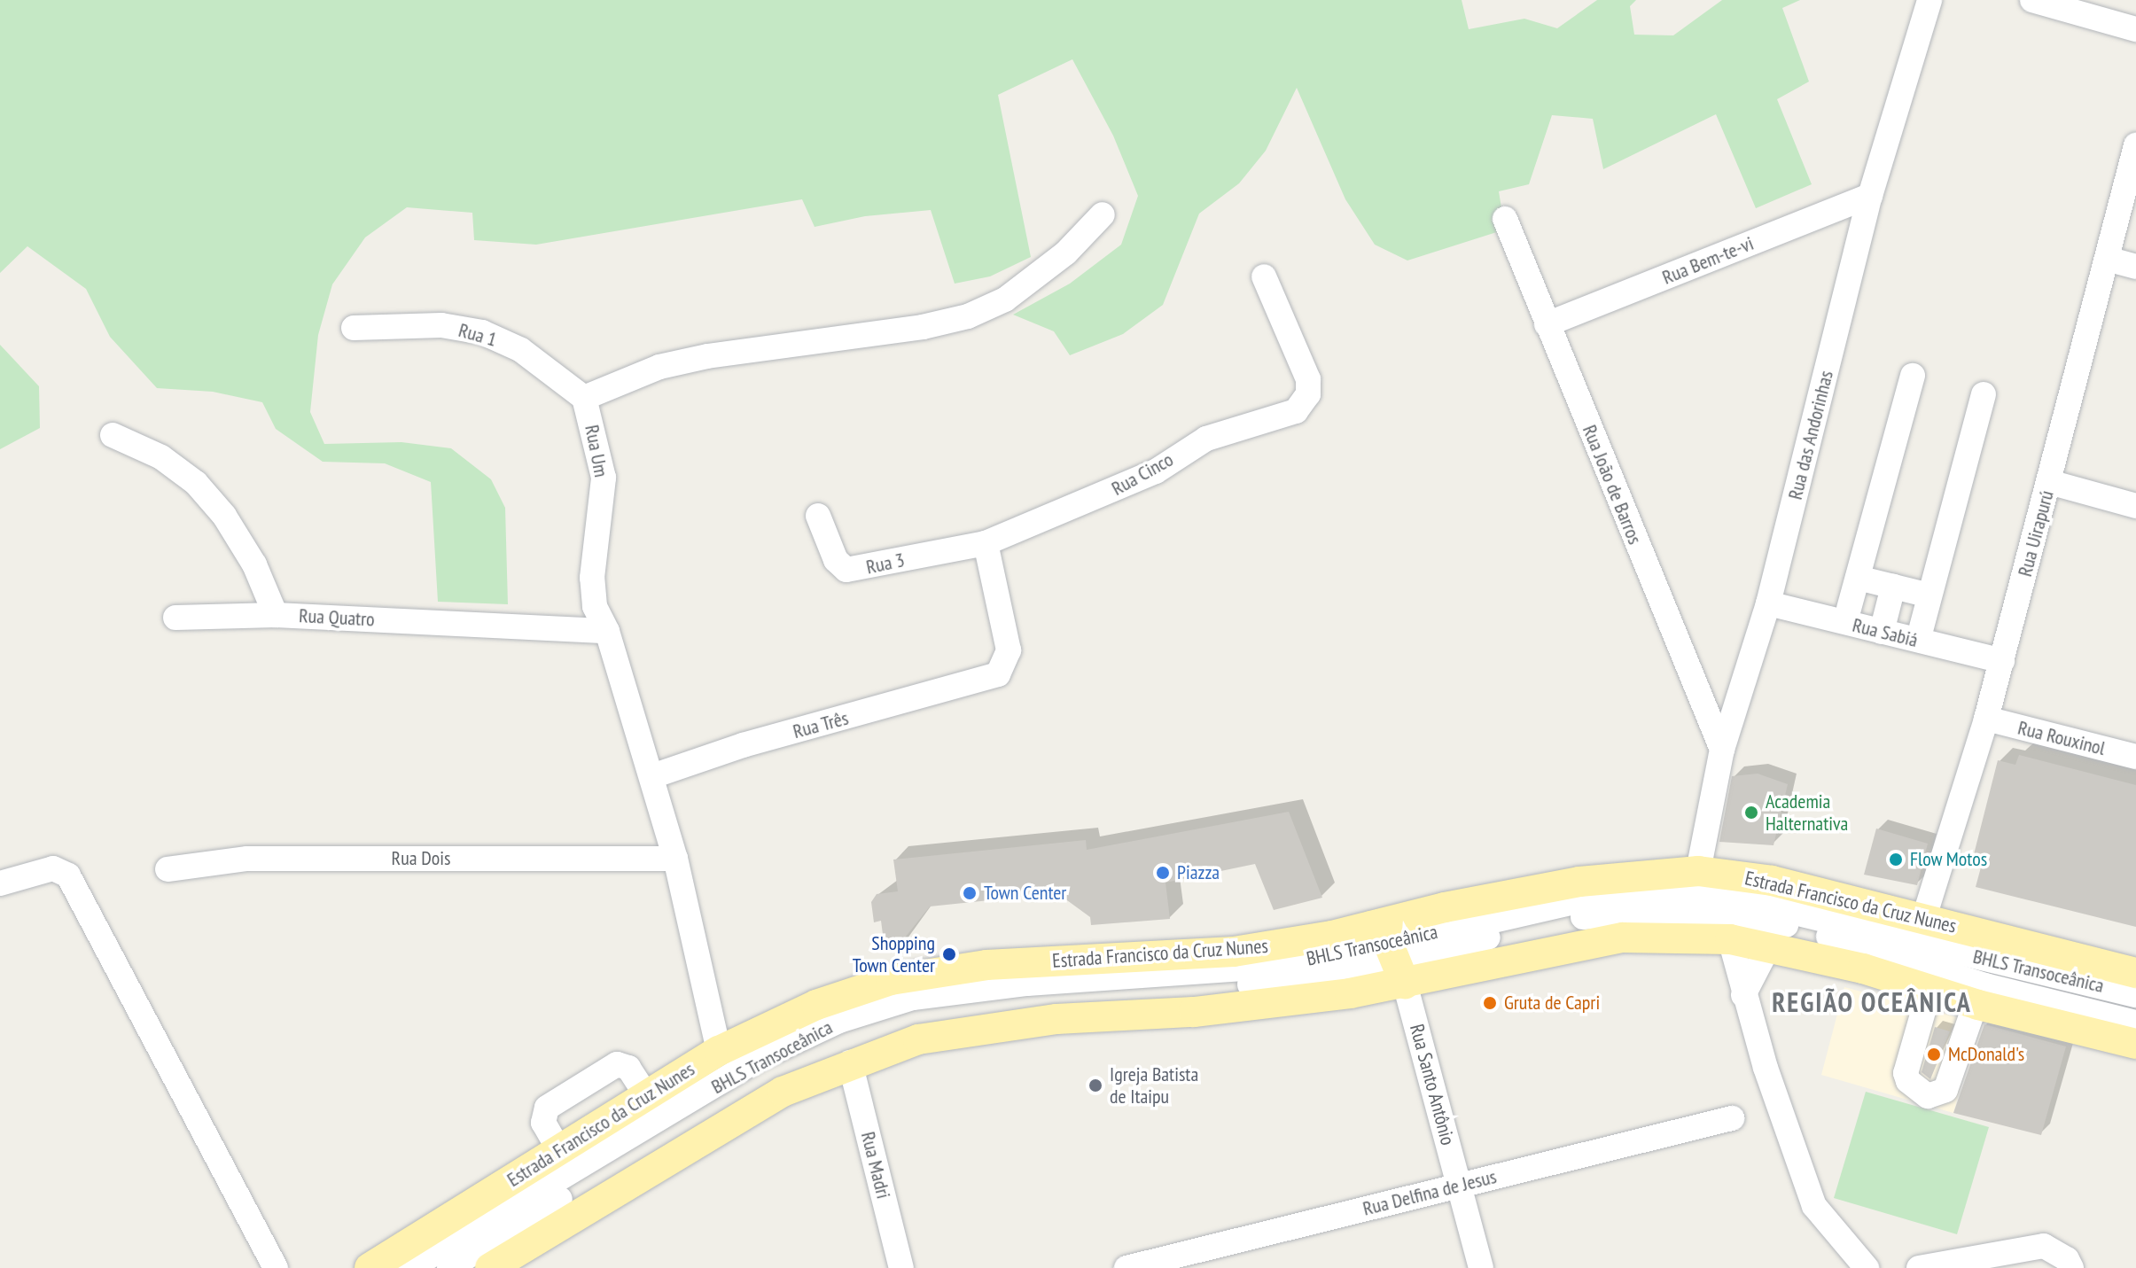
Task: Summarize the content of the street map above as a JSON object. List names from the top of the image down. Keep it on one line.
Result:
{"streets":{"main road":["Estrada Francisco da Cruz Nunes"],"street":["Rua Bem-te-vi","Rua 1","Rua das Andorinhas","Rua Um","Rua Cinco","Rua João de Barros","Rua Uirapurú","Rua 3","Rua Quatro","Rua Sabiá","Rua Três","Rua Rouxinol","Rua Dois","BHLS Transoceânica","Rua Santo Antônio","Rua Madri","Rua Delfina de Jesus"]},"crossings":[["Rua Bem-te-vi","Rua das Andorinhas"],["Rua Bem-te-vi","Rua João de Barros"],["Rua 1","Rua Um"],["Rua das Andorinhas","Rua João de Barros"],["Rua das Andorinhas","Rua Sabiá"],["Rua das Andorinhas","Estrada Francisco da Cruz Nunes"],["Rua Um","Rua Quatro"],["Rua Um","Rua Três"],["Rua Um","Rua Dois"],["Rua Um","Estrada Francisco da Cruz Nunes"],["Rua Cinco","Rua 3"],["Rua Cinco","Rua Três"],["Rua Uirapurú","Rua Sabiá"],["Rua Uirapurú","Rua Rouxinol"],["Rua Uirapurú","Estrada Francisco da Cruz Nunes"],["Rua 3","Rua Três"],["Estrada Francisco da Cruz Nunes","BHLS Transoceânica"],["Estrada Francisco da Cruz Nunes","Rua Santo Antônio"],["Estrada Francisco da Cruz Nunes","Rua Madri"],["BHLS Transoceânica","Rua Santo Antônio"],["Rua Santo Antônio","Rua Delfina de Jesus"]],"districts":["REGIÃO OCEÂNICA"],"places":["Academia Halternativa","Flow Motos","Piazza","Town Center","Shopping Town Center","Gruta de Capri","McDonald's","Igreja Batista de Itaipu"]}
